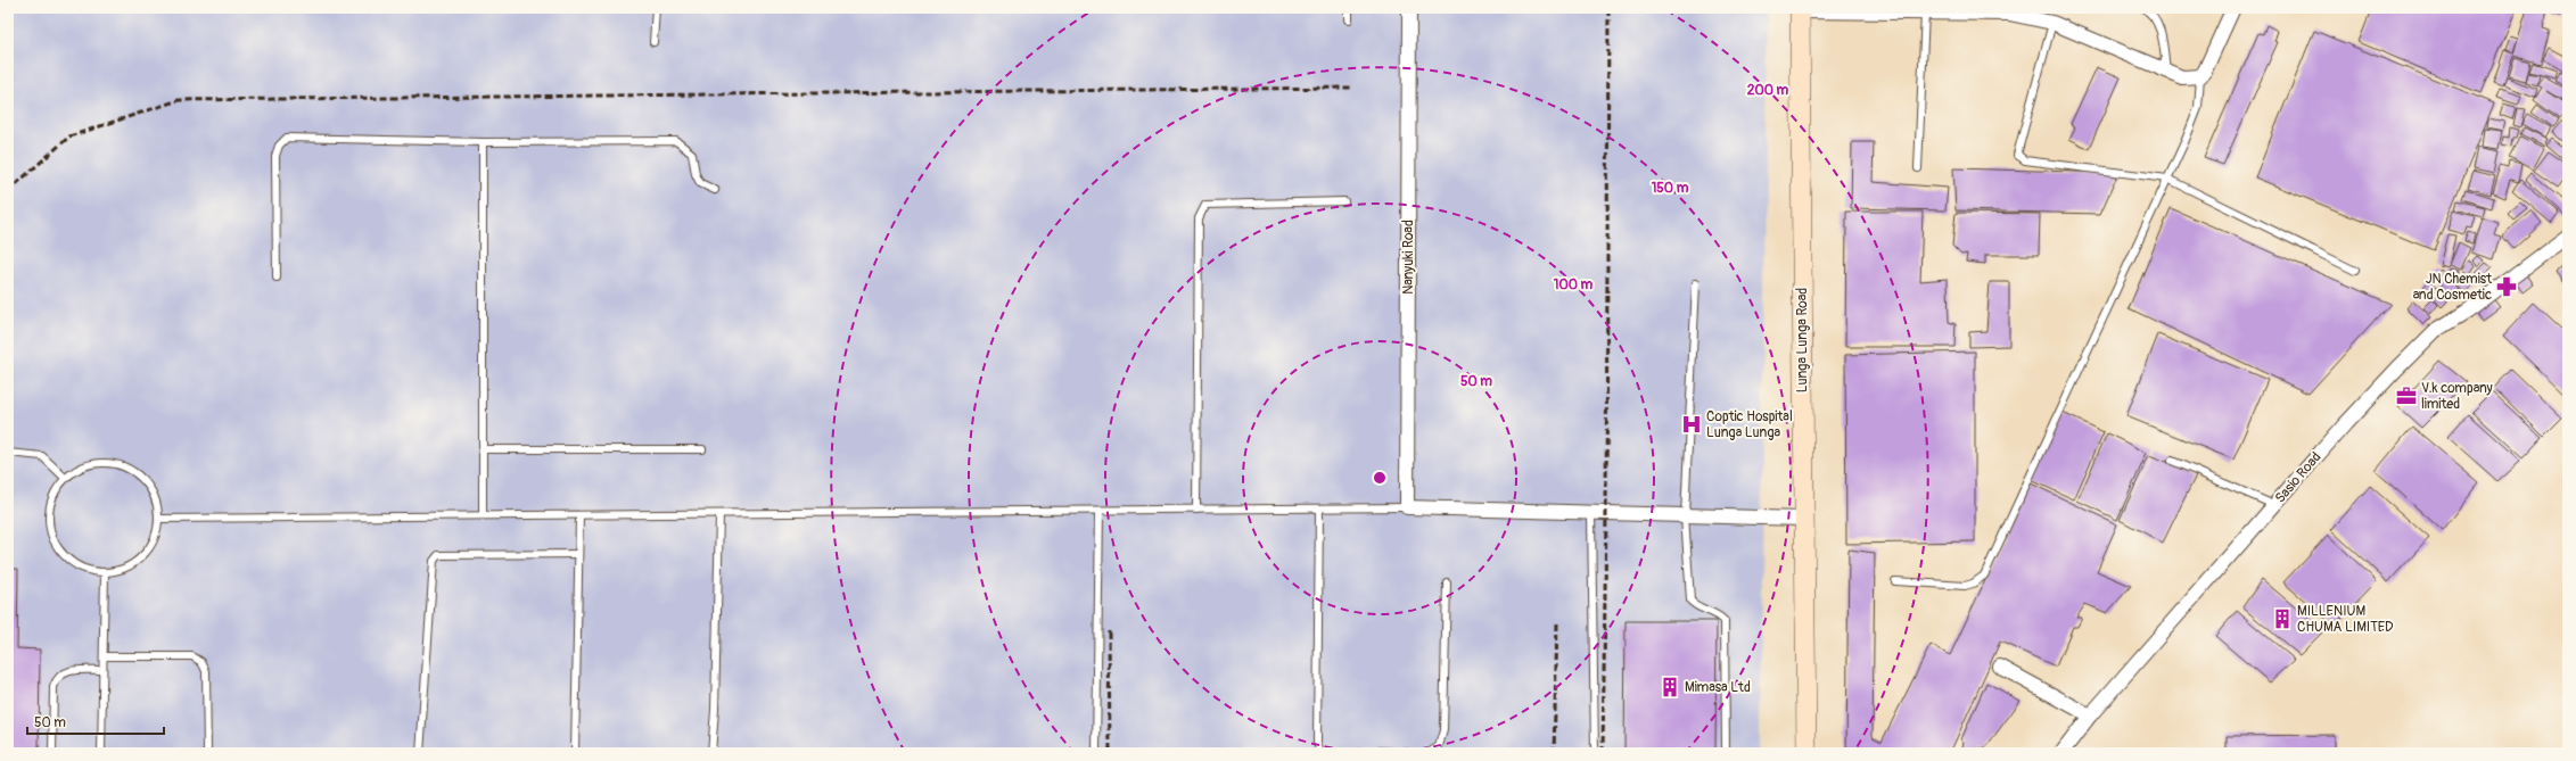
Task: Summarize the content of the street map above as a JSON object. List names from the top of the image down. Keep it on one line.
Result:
{"streets":{"main road":["Lunga Lunga Road"],"street":["Nanyuki Road","Sasio Road"]},"places":{"pharmacy":["JN Chemist and Cosmetic"],"office":["V.k company limited"],"hospital":["Coptic Hospital Lunga Lunga"],"building":["MILLENIUM CHUMA LIMITED","Mimasa Ltd"]},"scale_bar":"50 m","rings":["200 m","150 m","100 m","50 m"]}
